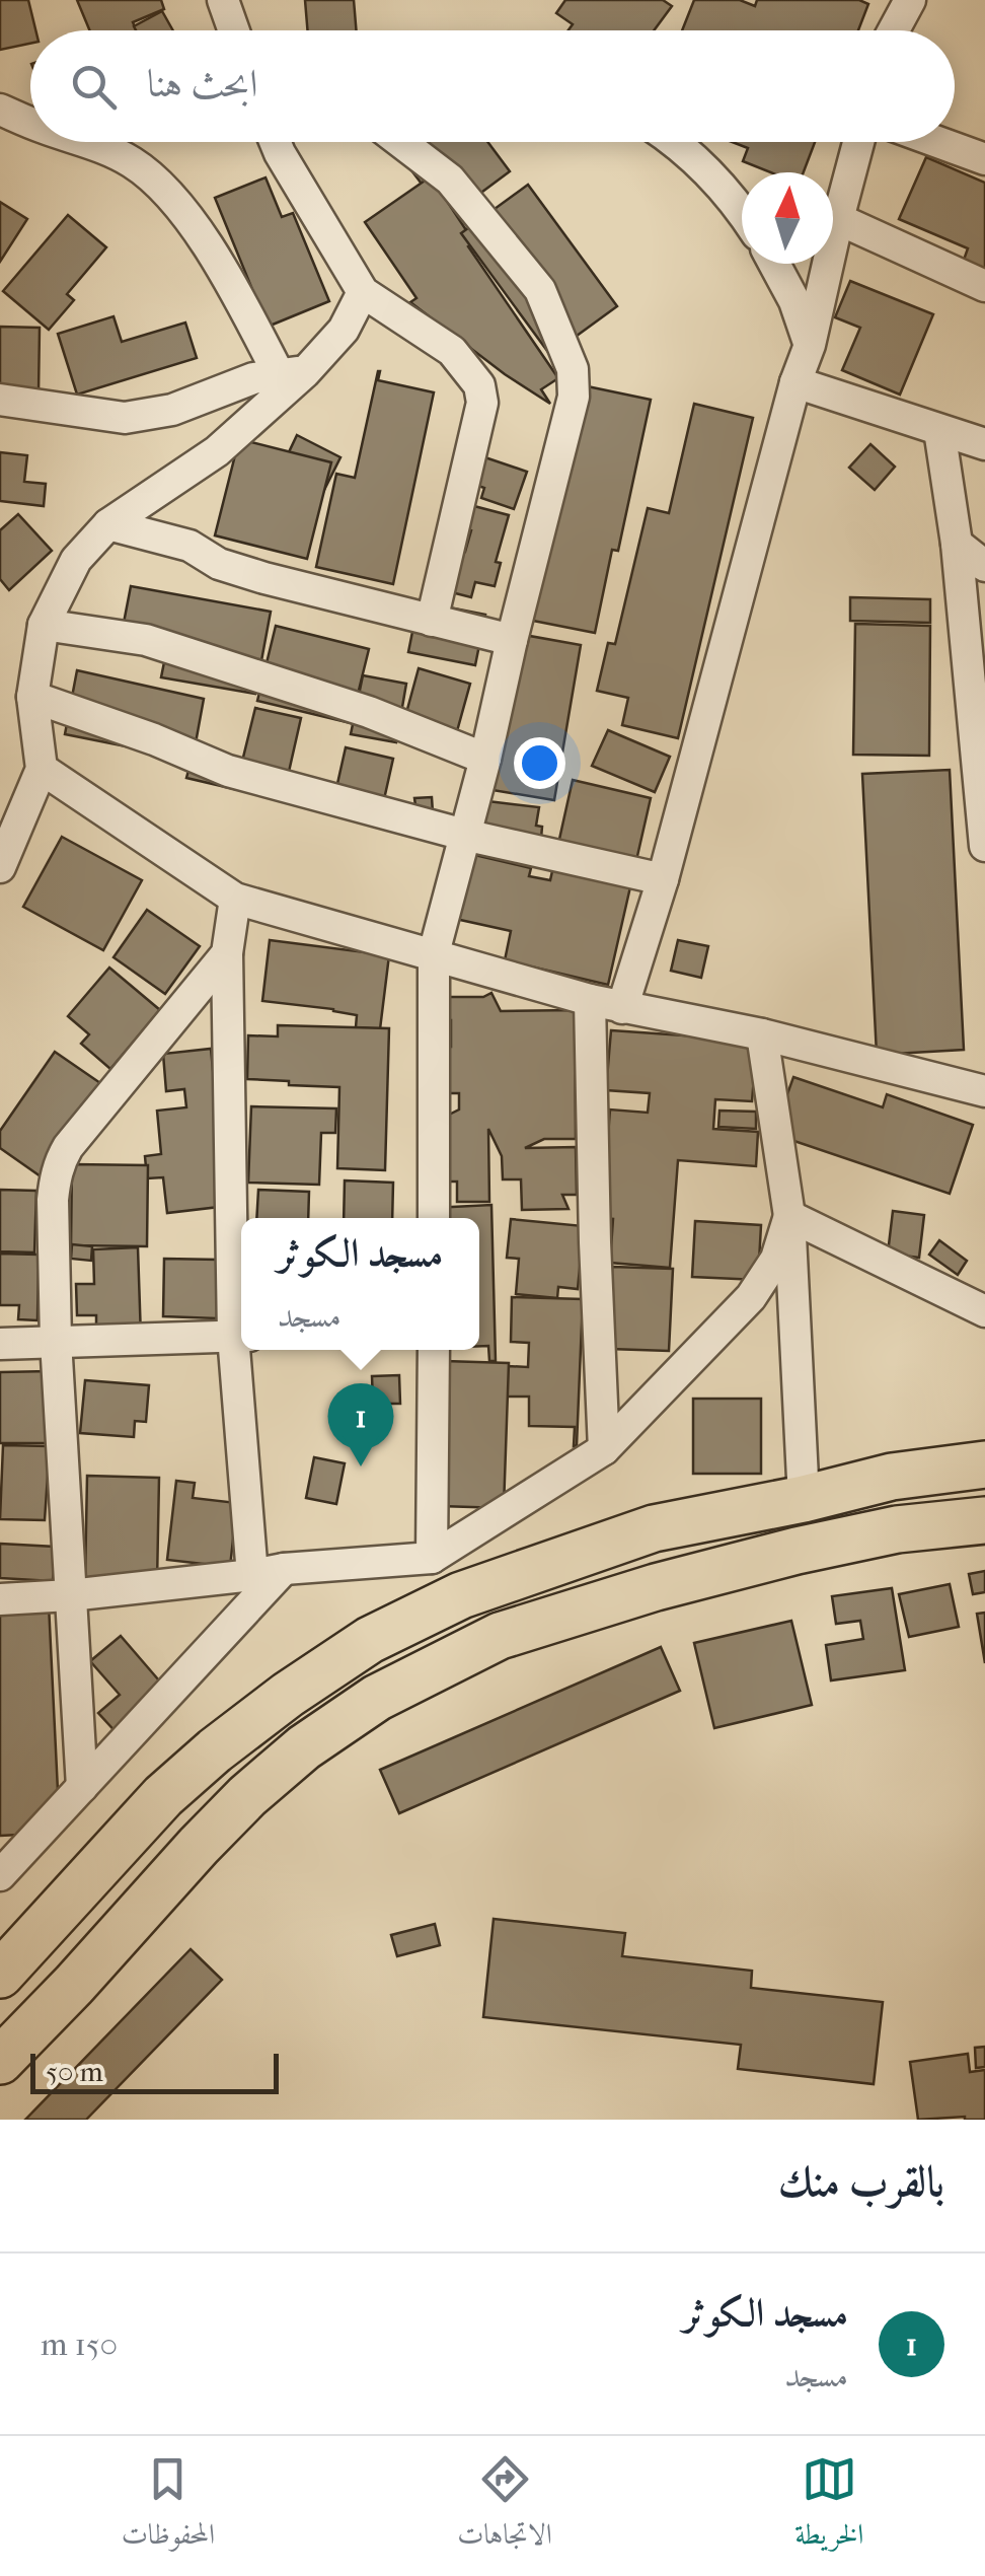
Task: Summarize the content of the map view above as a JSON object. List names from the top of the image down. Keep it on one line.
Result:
{"scale_bar":"50 m","north":"top","page":{"search":"ابحث هنا","popup":["مسجد الكوثر","مسجد"],"pins":"1","scale":"50 m","heading":"بالقرب منك","list":[{"mark":"1","name":"مسجد الكوثر","note":"مسجد","value":"150 m"}],"nav":["الخريطة","الاتجاهات","المحفوظات"]}}
